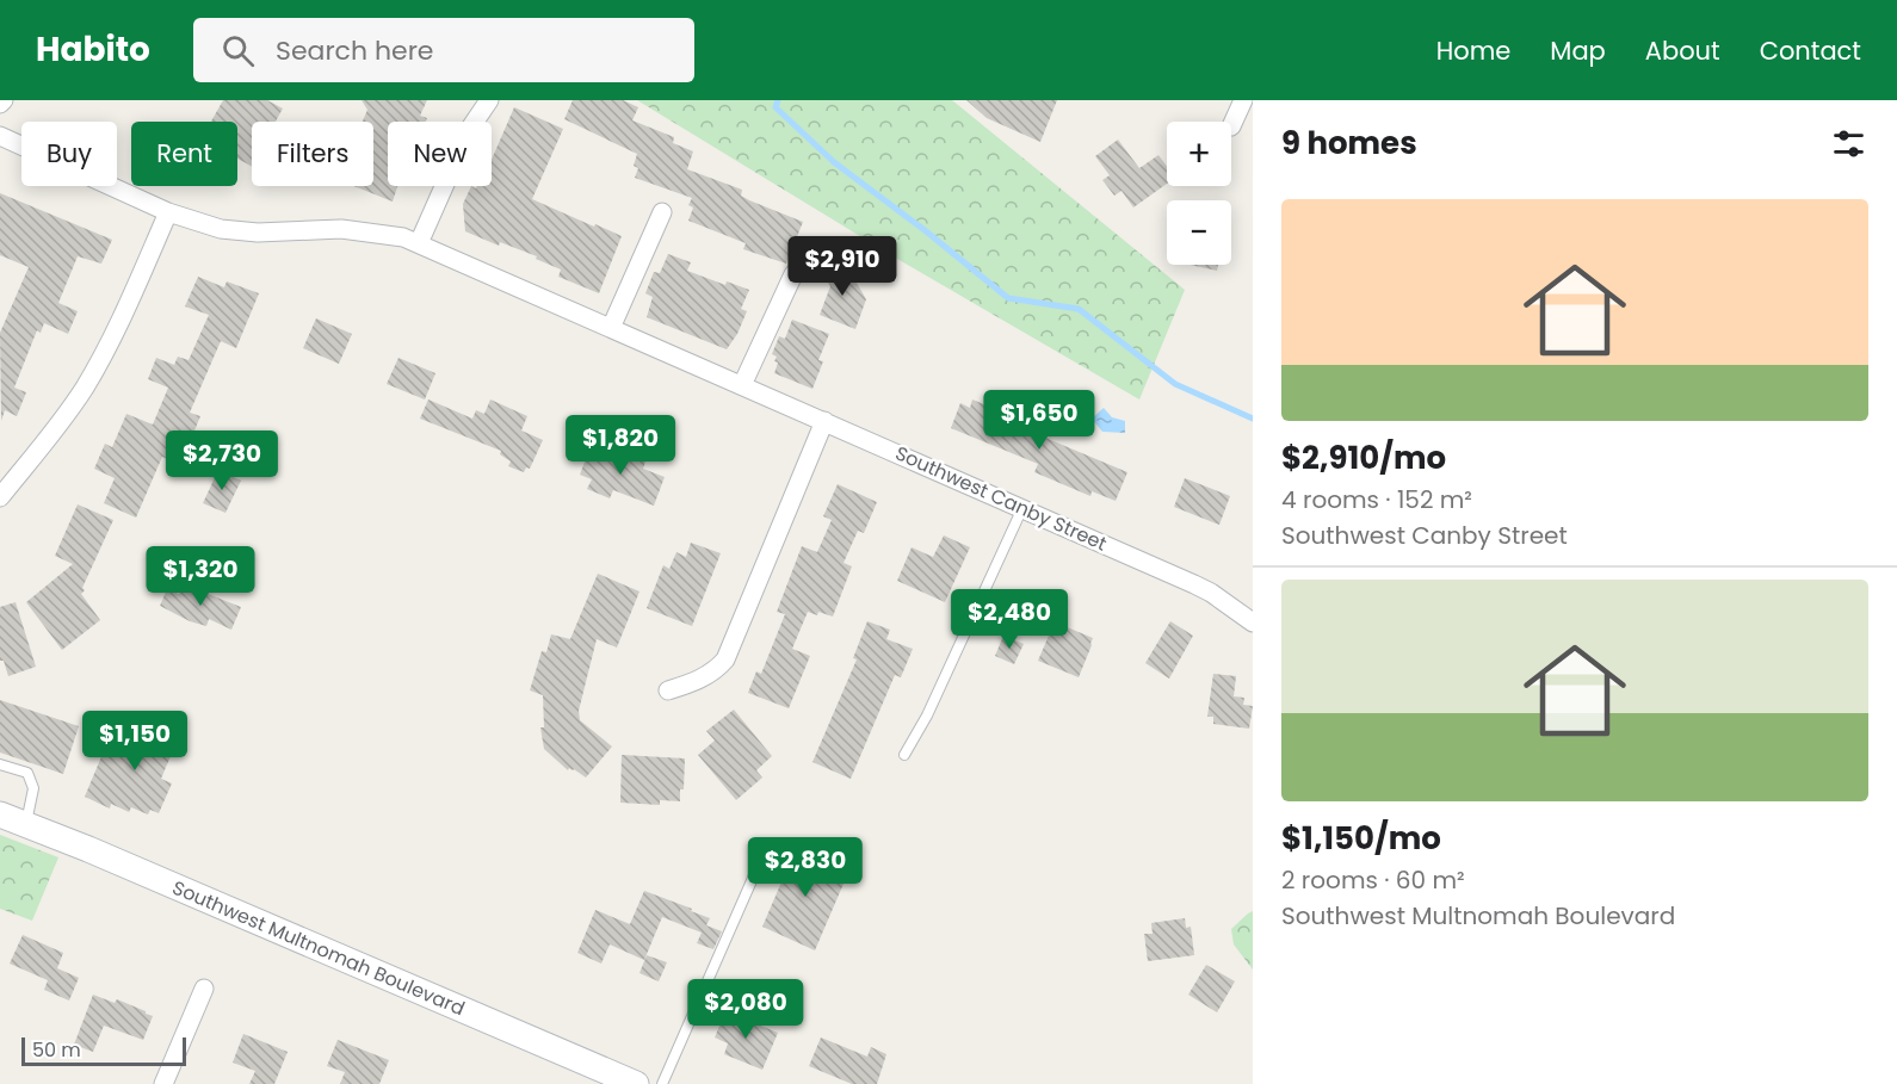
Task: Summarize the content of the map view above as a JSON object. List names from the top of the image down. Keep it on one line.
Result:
{"streets":{"main road":["Southwest Multnomah Boulevard"],"street":["Southwest Canby Street"]},"scale_bar":"50 m","page":{"header":"Habito","search":"Search here","nav":["Home","Map","About","Contact"],"heading":"9 homes","map_buttons":["+","−"],"chip":["Buy","Rent","Filters","New"],"list":[{"name":"$2,910/mo","note":"4 rooms · 152 m² · Southwest Canby Street"},{"name":"$1,150/mo","note":"2 rooms · 60 m² · Southwest Multnomah Boulevard"}],"price":["$2,910","$1,650","$1,820","$2,730","$1,320","$2,480","$1,150","$2,830","$2,080"],"scale":"50 m"}}
